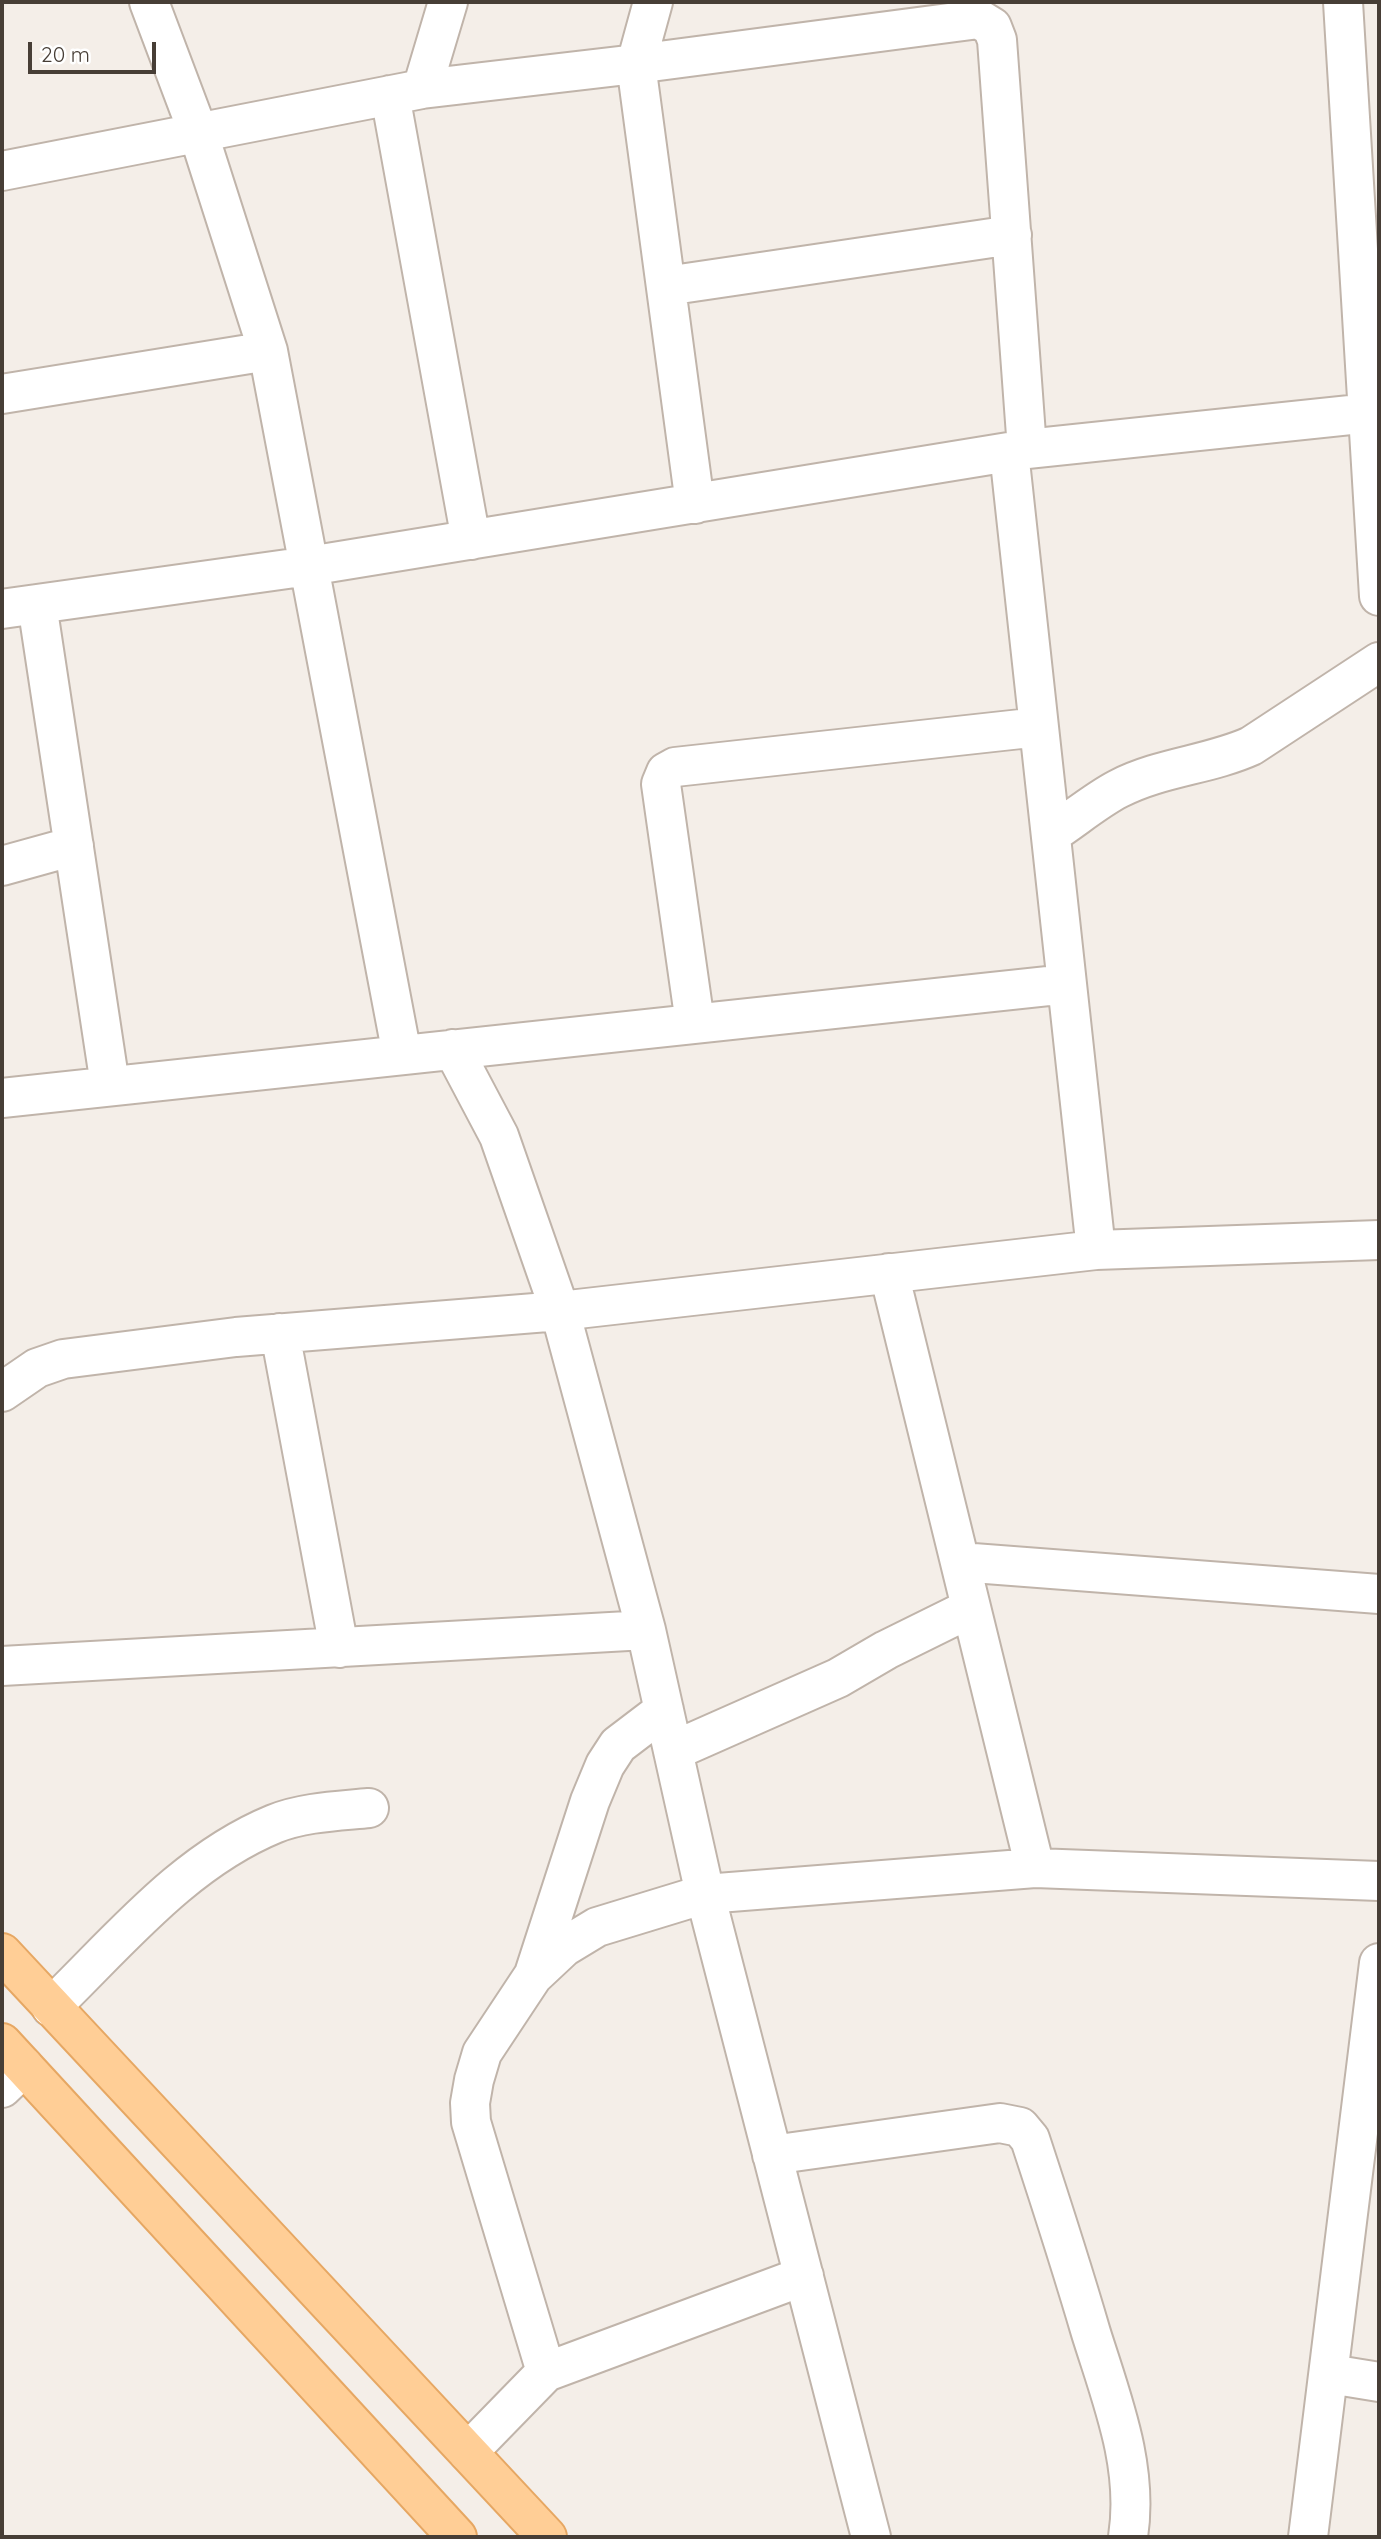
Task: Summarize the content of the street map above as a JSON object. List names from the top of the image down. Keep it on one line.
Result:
{"scale_bar":"20 m"}
